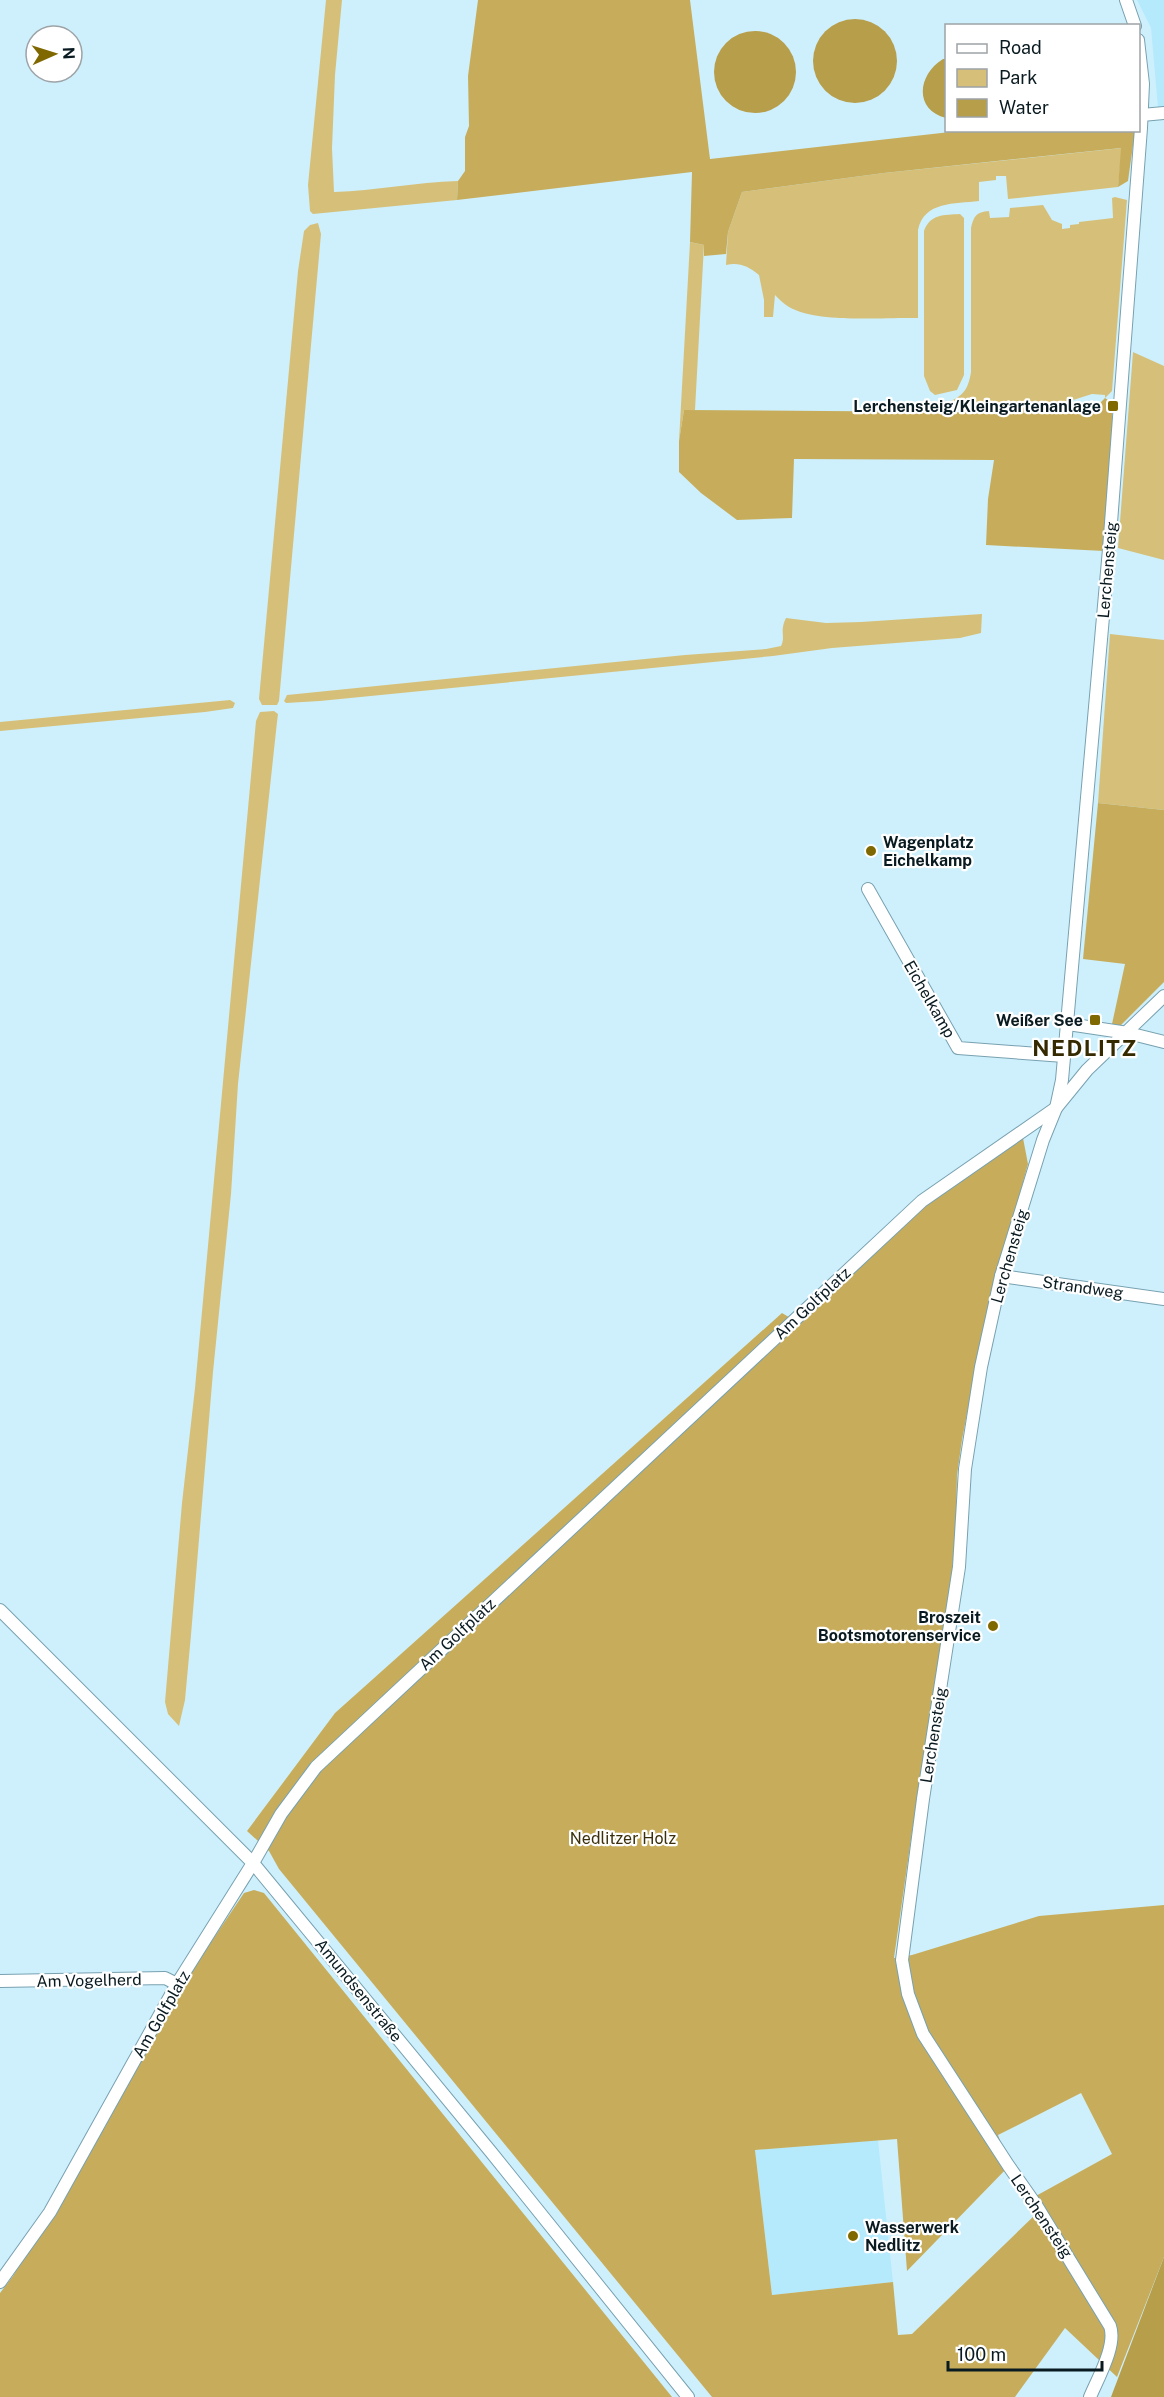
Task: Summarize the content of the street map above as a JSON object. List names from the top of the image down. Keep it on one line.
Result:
{"streets":{"street":["Lerchensteig","Eichelkamp","Strandweg","Am Golfplatz","Am Vogelherd","Amundsenstraße"]},"crossings":[["Lerchensteig","Eichelkamp"],["Lerchensteig","Strandweg"],["Lerchensteig","Am Golfplatz"],["Am Golfplatz","Am Vogelherd"],["Am Golfplatz","Amundsenstraße"]],"districts":["NEDLITZ"],"parks":["Nedlitzer Holz"],"places":{"transit":["Lerchensteig/Kleingartenanlage","Weißer See"],"other":["Wagenplatz Eichelkamp","Broszeit Bootsmotorenservice","Wasserwerk Nedlitz"]},"legend":["Road","Park","Water"],"scale_bar":"100 m","north":"right"}
